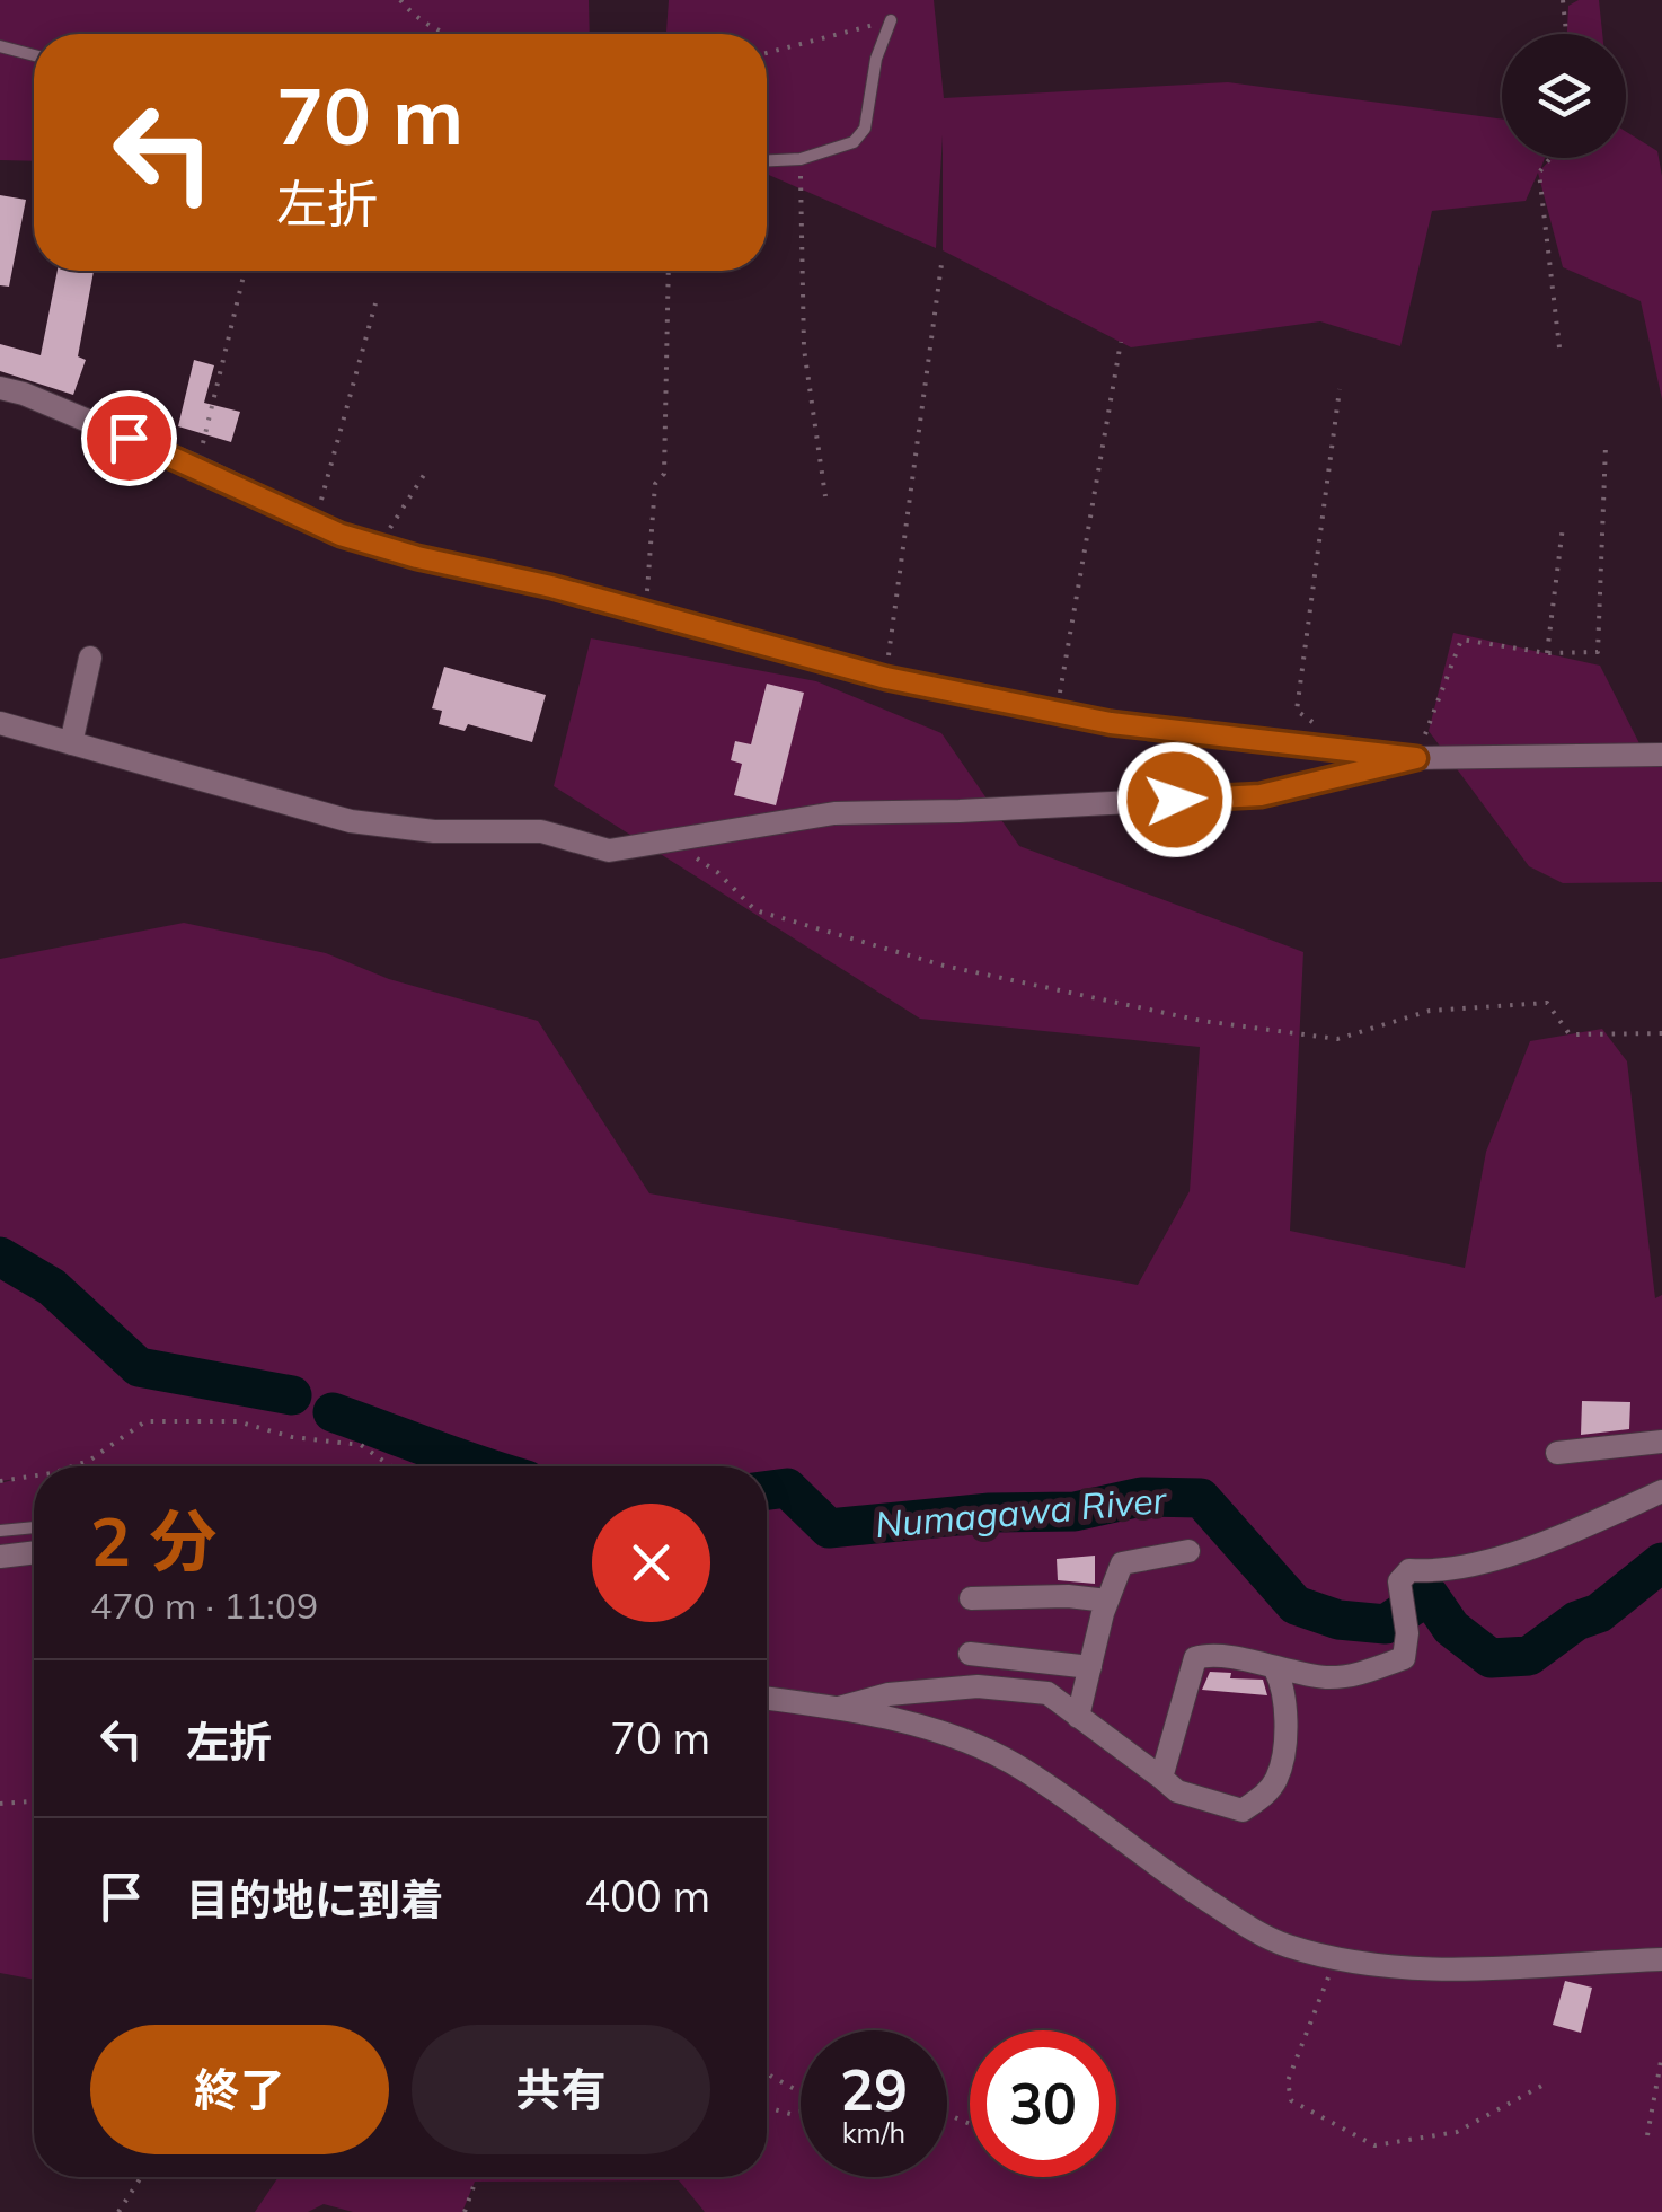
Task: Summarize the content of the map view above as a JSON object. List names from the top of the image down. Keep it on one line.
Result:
{"water":["Numagawa River"],"page":{"turn":["70 m","左折"],"heading":["2 分","470 m · 11:09"],"list":[{"name":"左折","value":"70 m"},{"name":"目的地に到着","value":"400 m"}],"buttons":["終了","共有"],"speed":"29 km/h","limit":"30"}}
